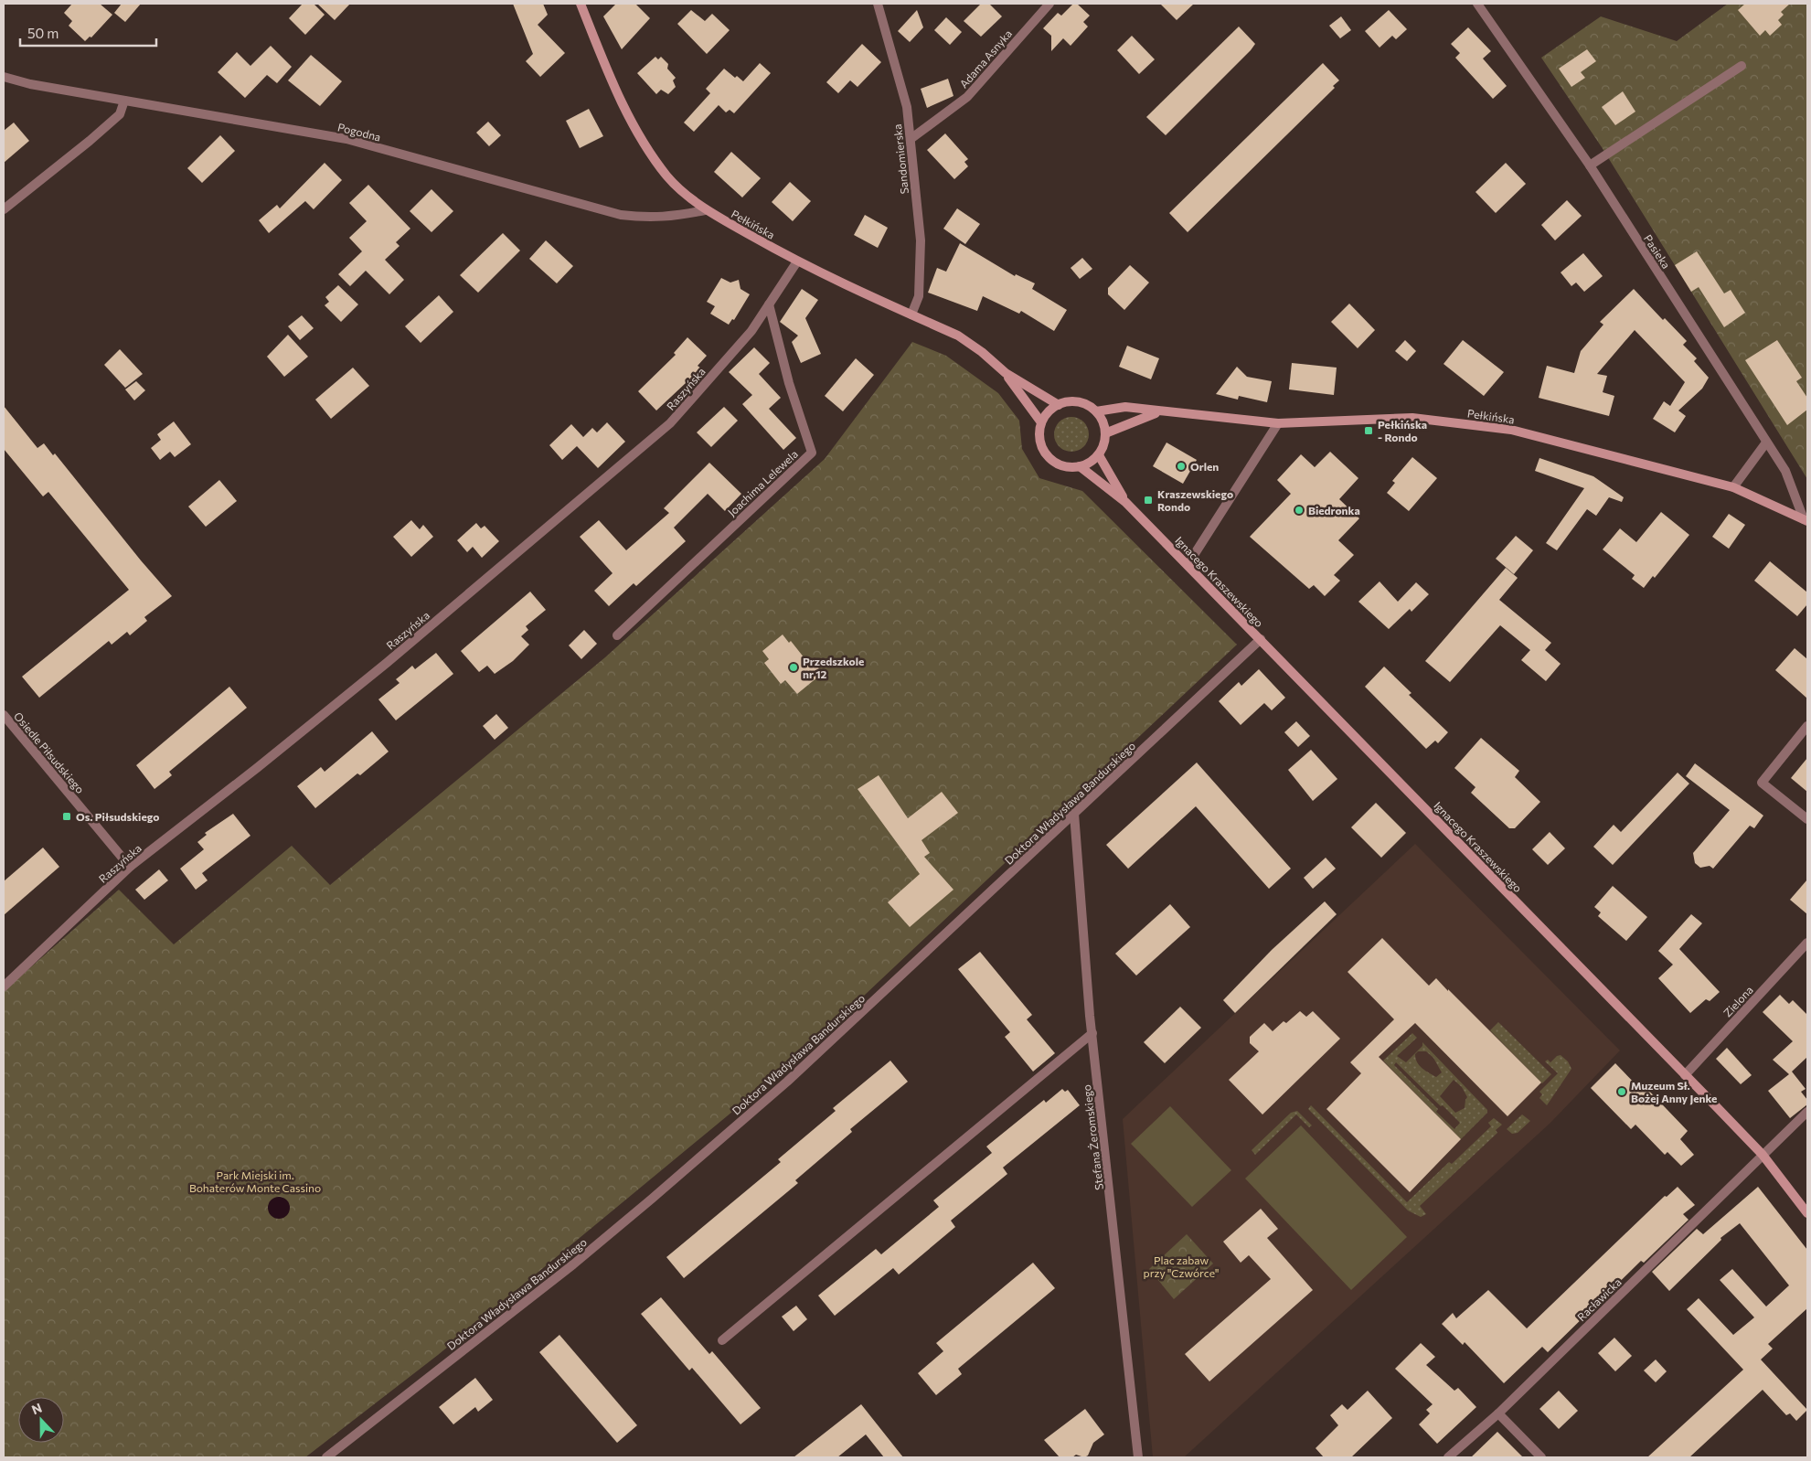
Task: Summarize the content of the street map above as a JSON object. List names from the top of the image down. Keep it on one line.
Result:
{"streets":{"street":["Adama Asnyka","Pogodna","Sandomierska","Pełkińska","Pasieka","Raszyńska","Joachima Lelewela","Ignacego Kraszewskiego","Osiedle Piłsudskiego","Doktora Władysława Bandurskiego","Zielona","Stefana Żeromskiego","Racławicka"]},"crossings":[["Adama Asnyka","Sandomierska"],["Pogodna","Pełkińska"],["Sandomierska","Pełkińska"],["Pełkińska","Pasieka"],["Pełkińska","Raszyńska"],["Pełkińska","Ignacego Kraszewskiego"],["Raszyńska","Joachima Lelewela"],["Raszyńska","Osiedle Piłsudskiego"],["Ignacego Kraszewskiego","Doktora Władysława Bandurskiego"],["Ignacego Kraszewskiego","Zielona"],["Ignacego Kraszewskiego","Racławicka"],["Doktora Władysława Bandurskiego","Stefana Żeromskiego"]],"parks":["Park Miejski im. Bohaterów Monte Cassino","Plac zabaw przy \"Czwórce\""],"places":{"transit":["Pełkińska - Rondo","Kraszewskiego Rondo","Os. Piłsudskiego"],"other":["Orlen","Biedronka","Przedszkole nr 12","Muzeum Sł. Bożej Anny Jenke"]},"scale_bar":"50 m","north":"top"}
